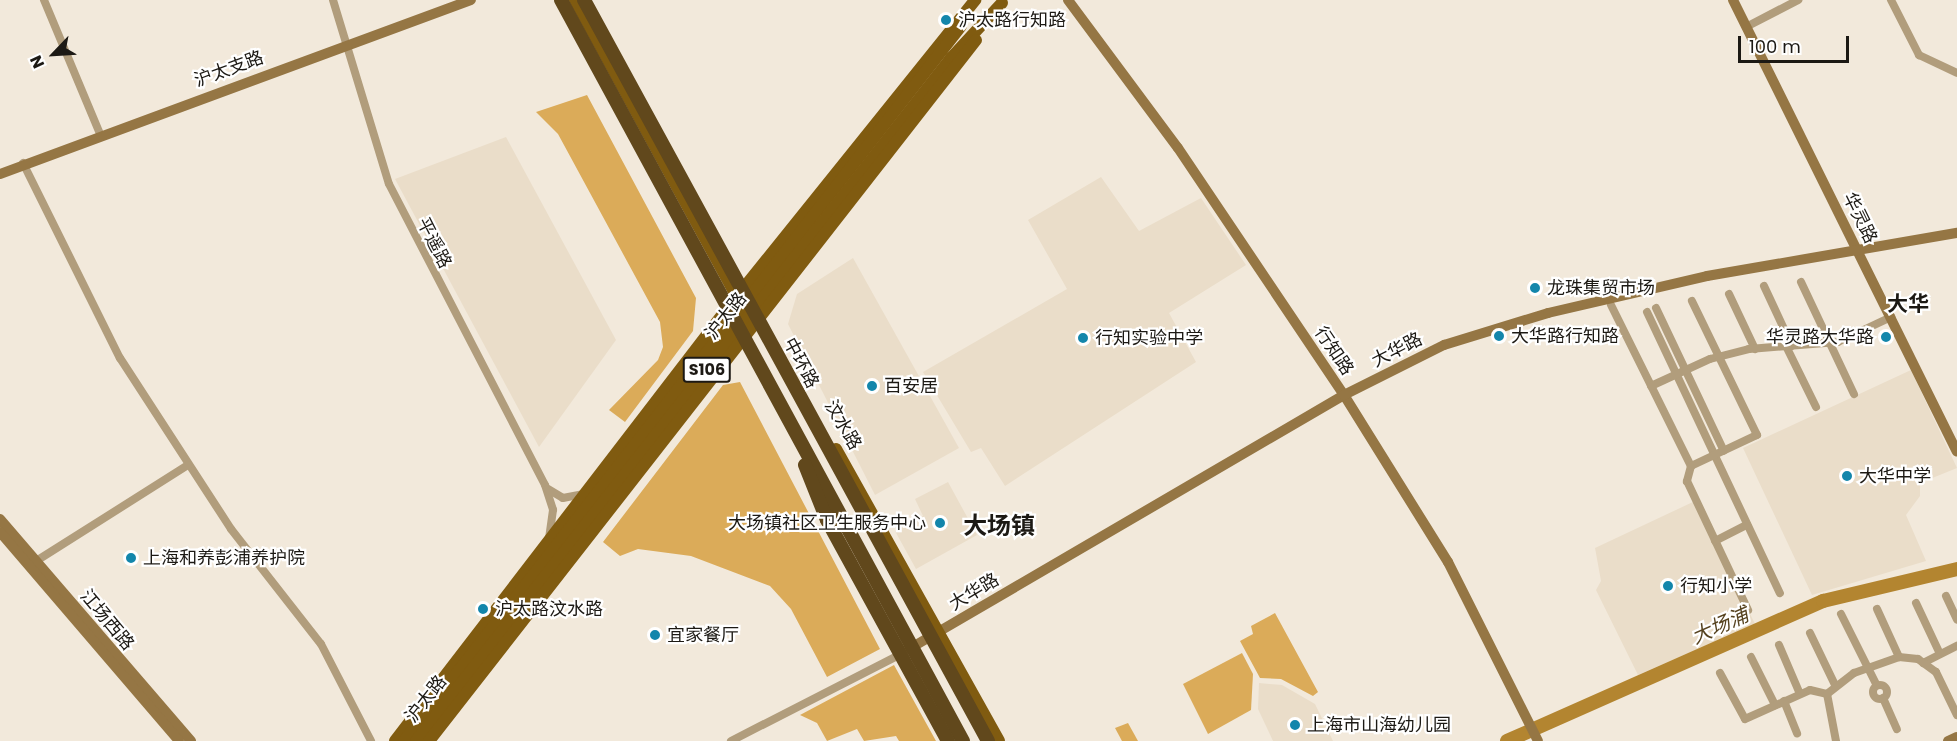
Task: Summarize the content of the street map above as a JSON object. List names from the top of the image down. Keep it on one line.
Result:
{"streets":{"highway":["中环路"],"main road":["沪太路","S106","汶水路"],"street":["沪太支路","华灵路","平遥路","大华路","行知路","江场西路"]},"crossings":[["沪太支路","平遥路"],["华灵路","大华路"],["平遥路","沪太路"],["沪太路","汶水路"],["大华路","行知路"],["大华路","汶水路"],["中环路","汶水路"]],"districts":["大华","大场镇"],"water":["大场浦"],"places":["沪太路行知路","龙珠集贸市场","大华路行知路","华灵路大华路","行知实验中学","百安居","大华中学","大场镇社区卫生服务中心","上海和养彭浦养护院","行知小学","沪太路汶水路","宜家餐厅","上海市山海幼儿园"],"scale_bar":"100 m","north":"bottom left"}
